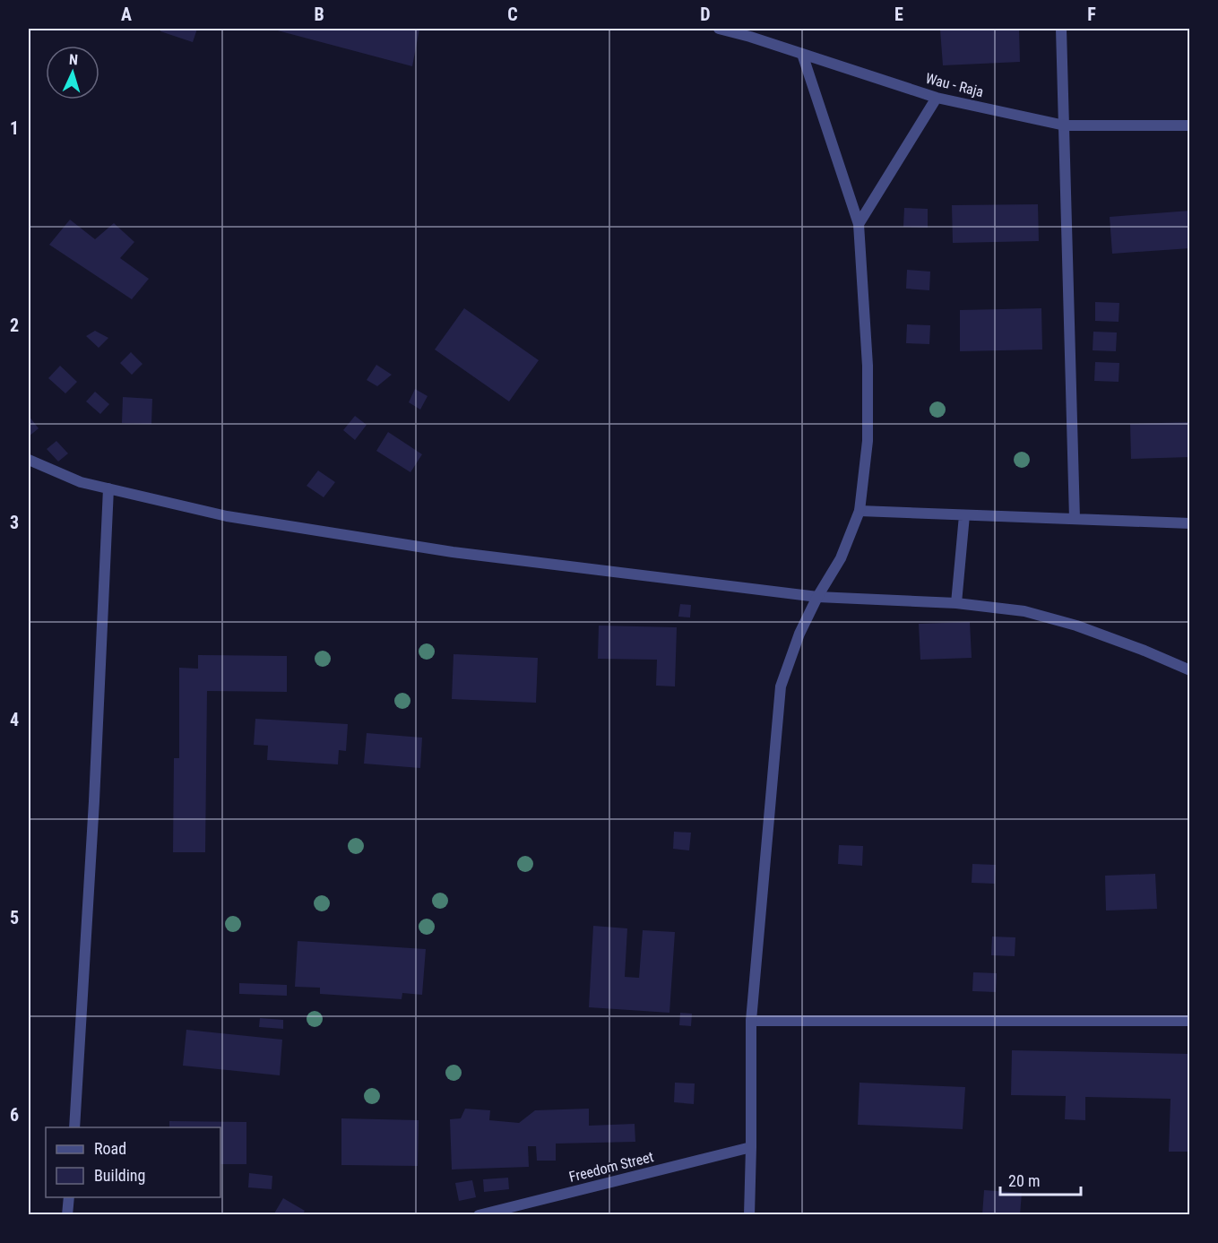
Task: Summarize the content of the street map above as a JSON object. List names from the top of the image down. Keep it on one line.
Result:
{"streets":{"street":["Wau - Raja","Freedom Street"]},"legend":["Road","Building"],"scale_bar":"20 m","north":"top","grid":{"columns":["A","B","C","D","E","F"],"rows":["1","2","3","4","5","6"]}}
